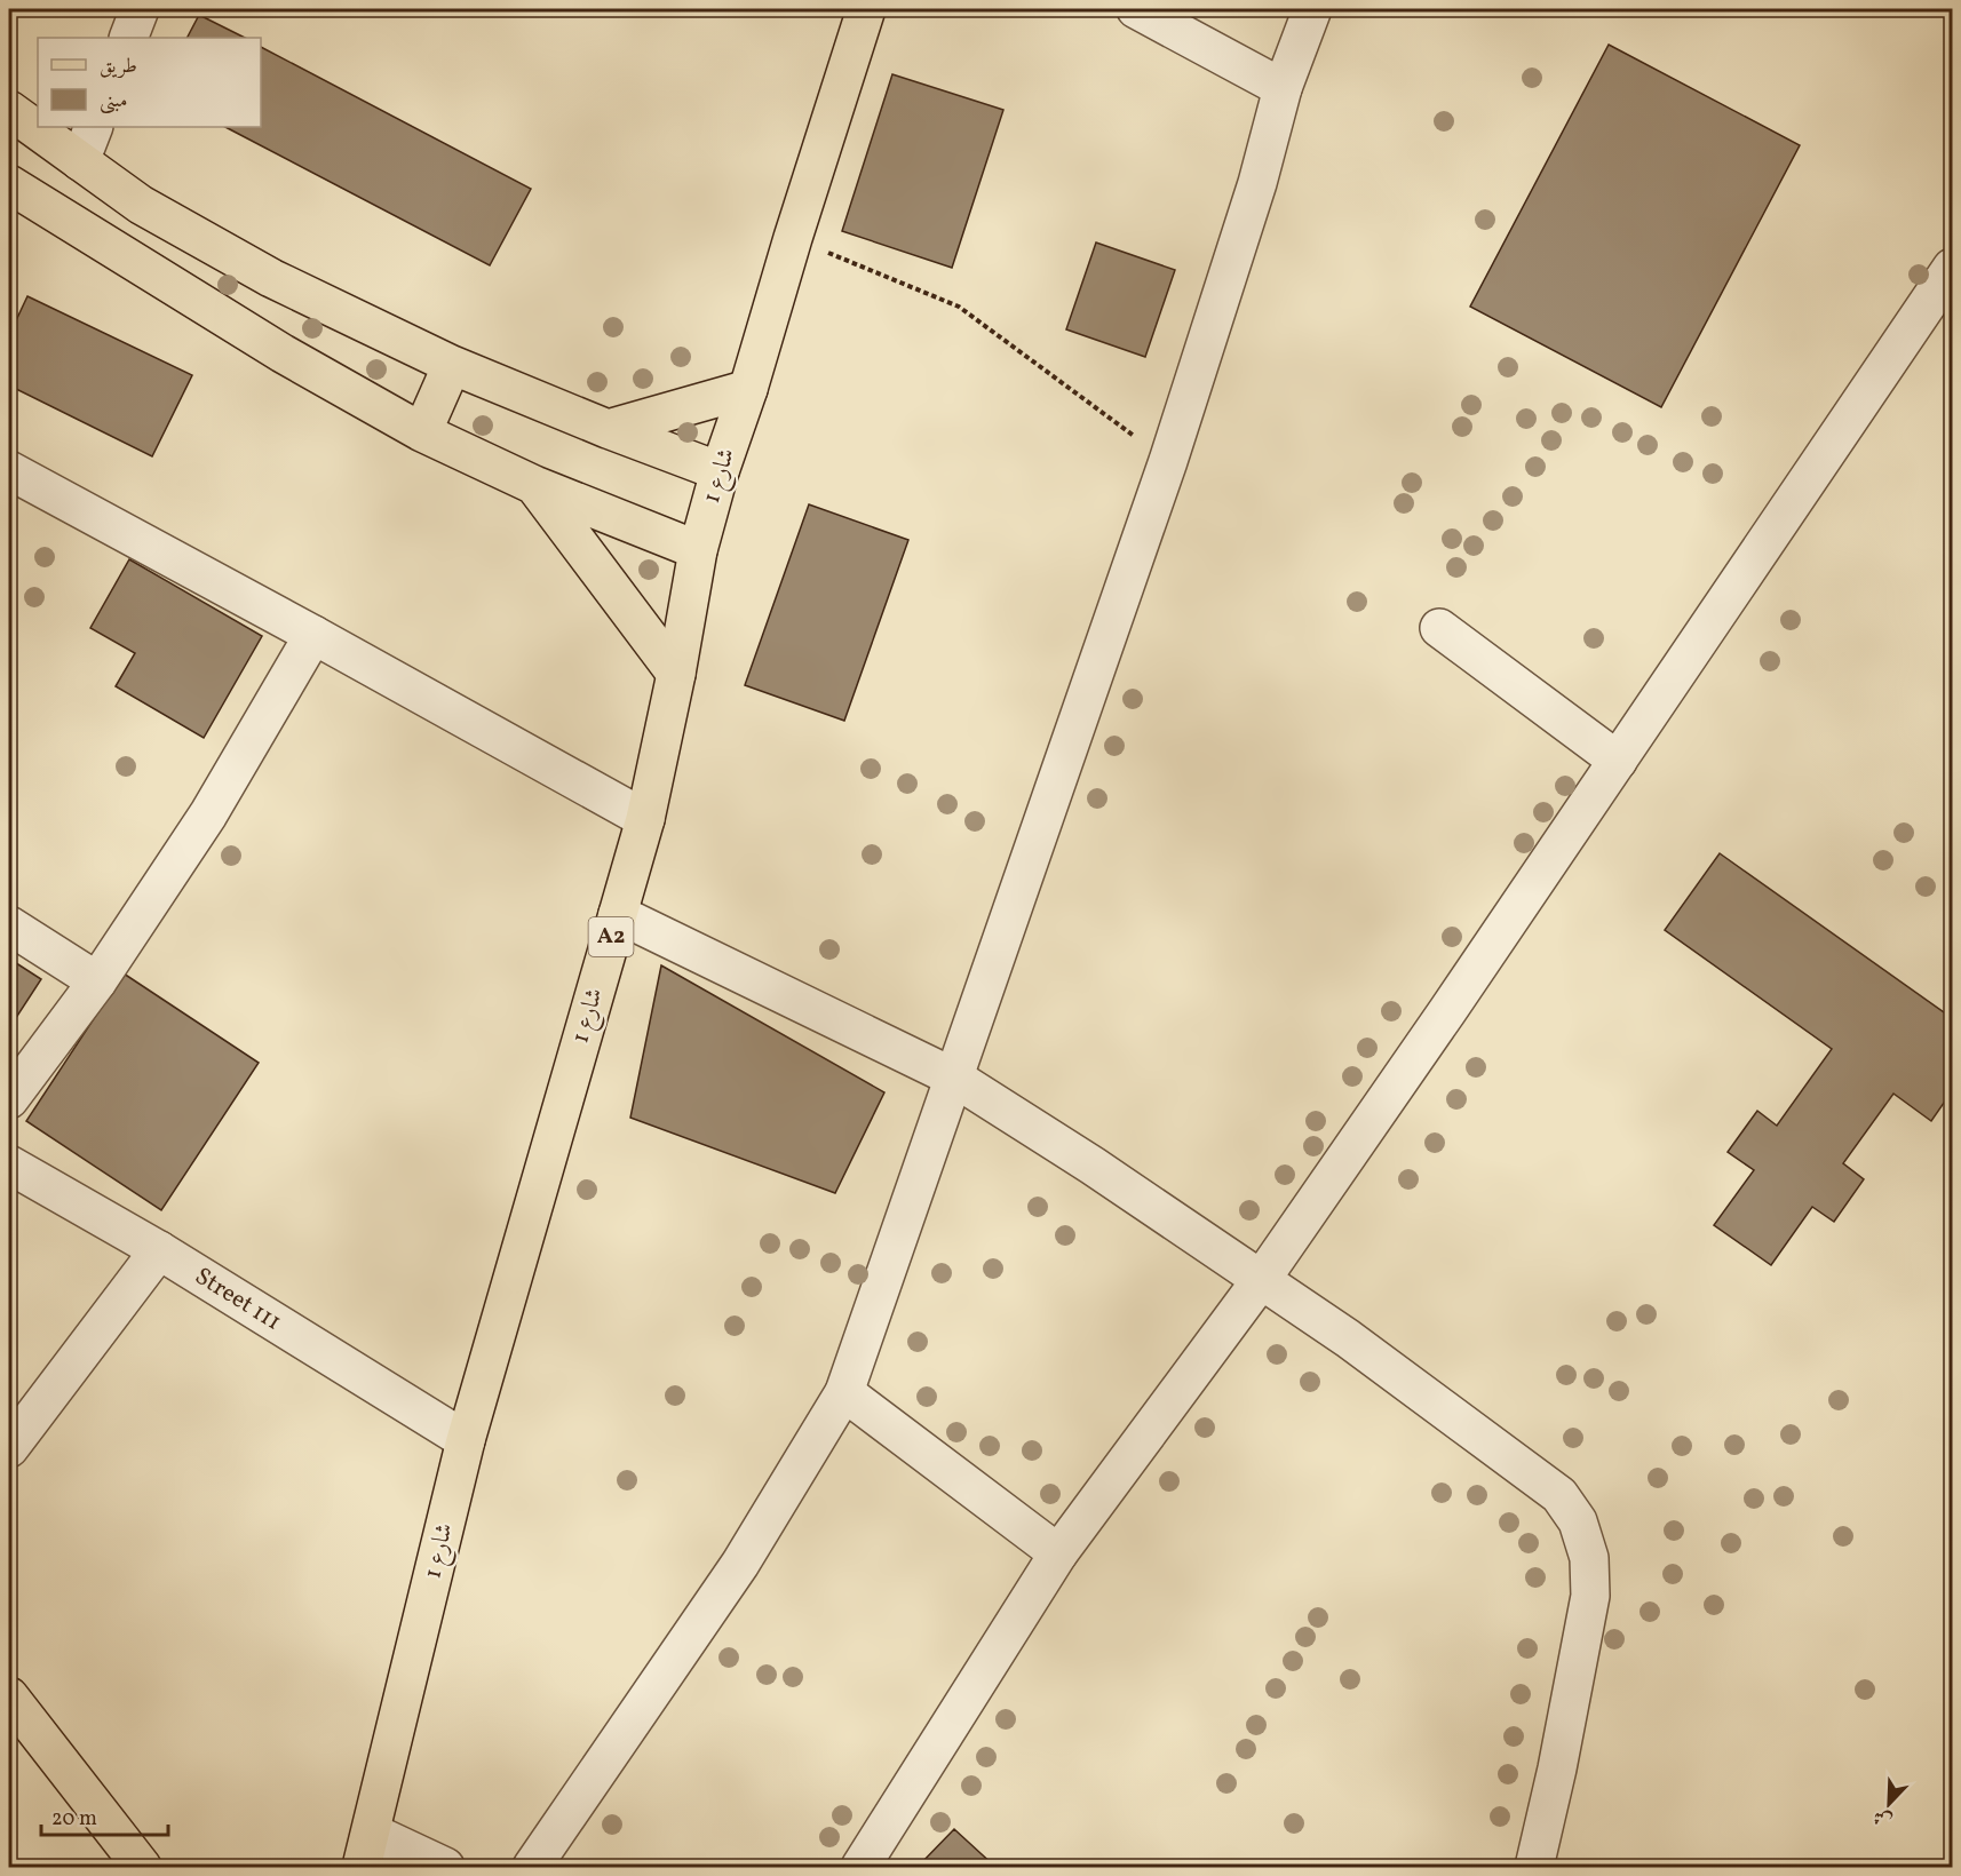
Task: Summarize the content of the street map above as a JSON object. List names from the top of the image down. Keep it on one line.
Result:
{"streets":{"main road":["شارع 1","A2"],"street":["Street 111"]},"crossings":[["شارع 1","Street 111"]],"legend":["طريق","مبنى"],"scale_bar":"20 m","north":"bottom left"}
